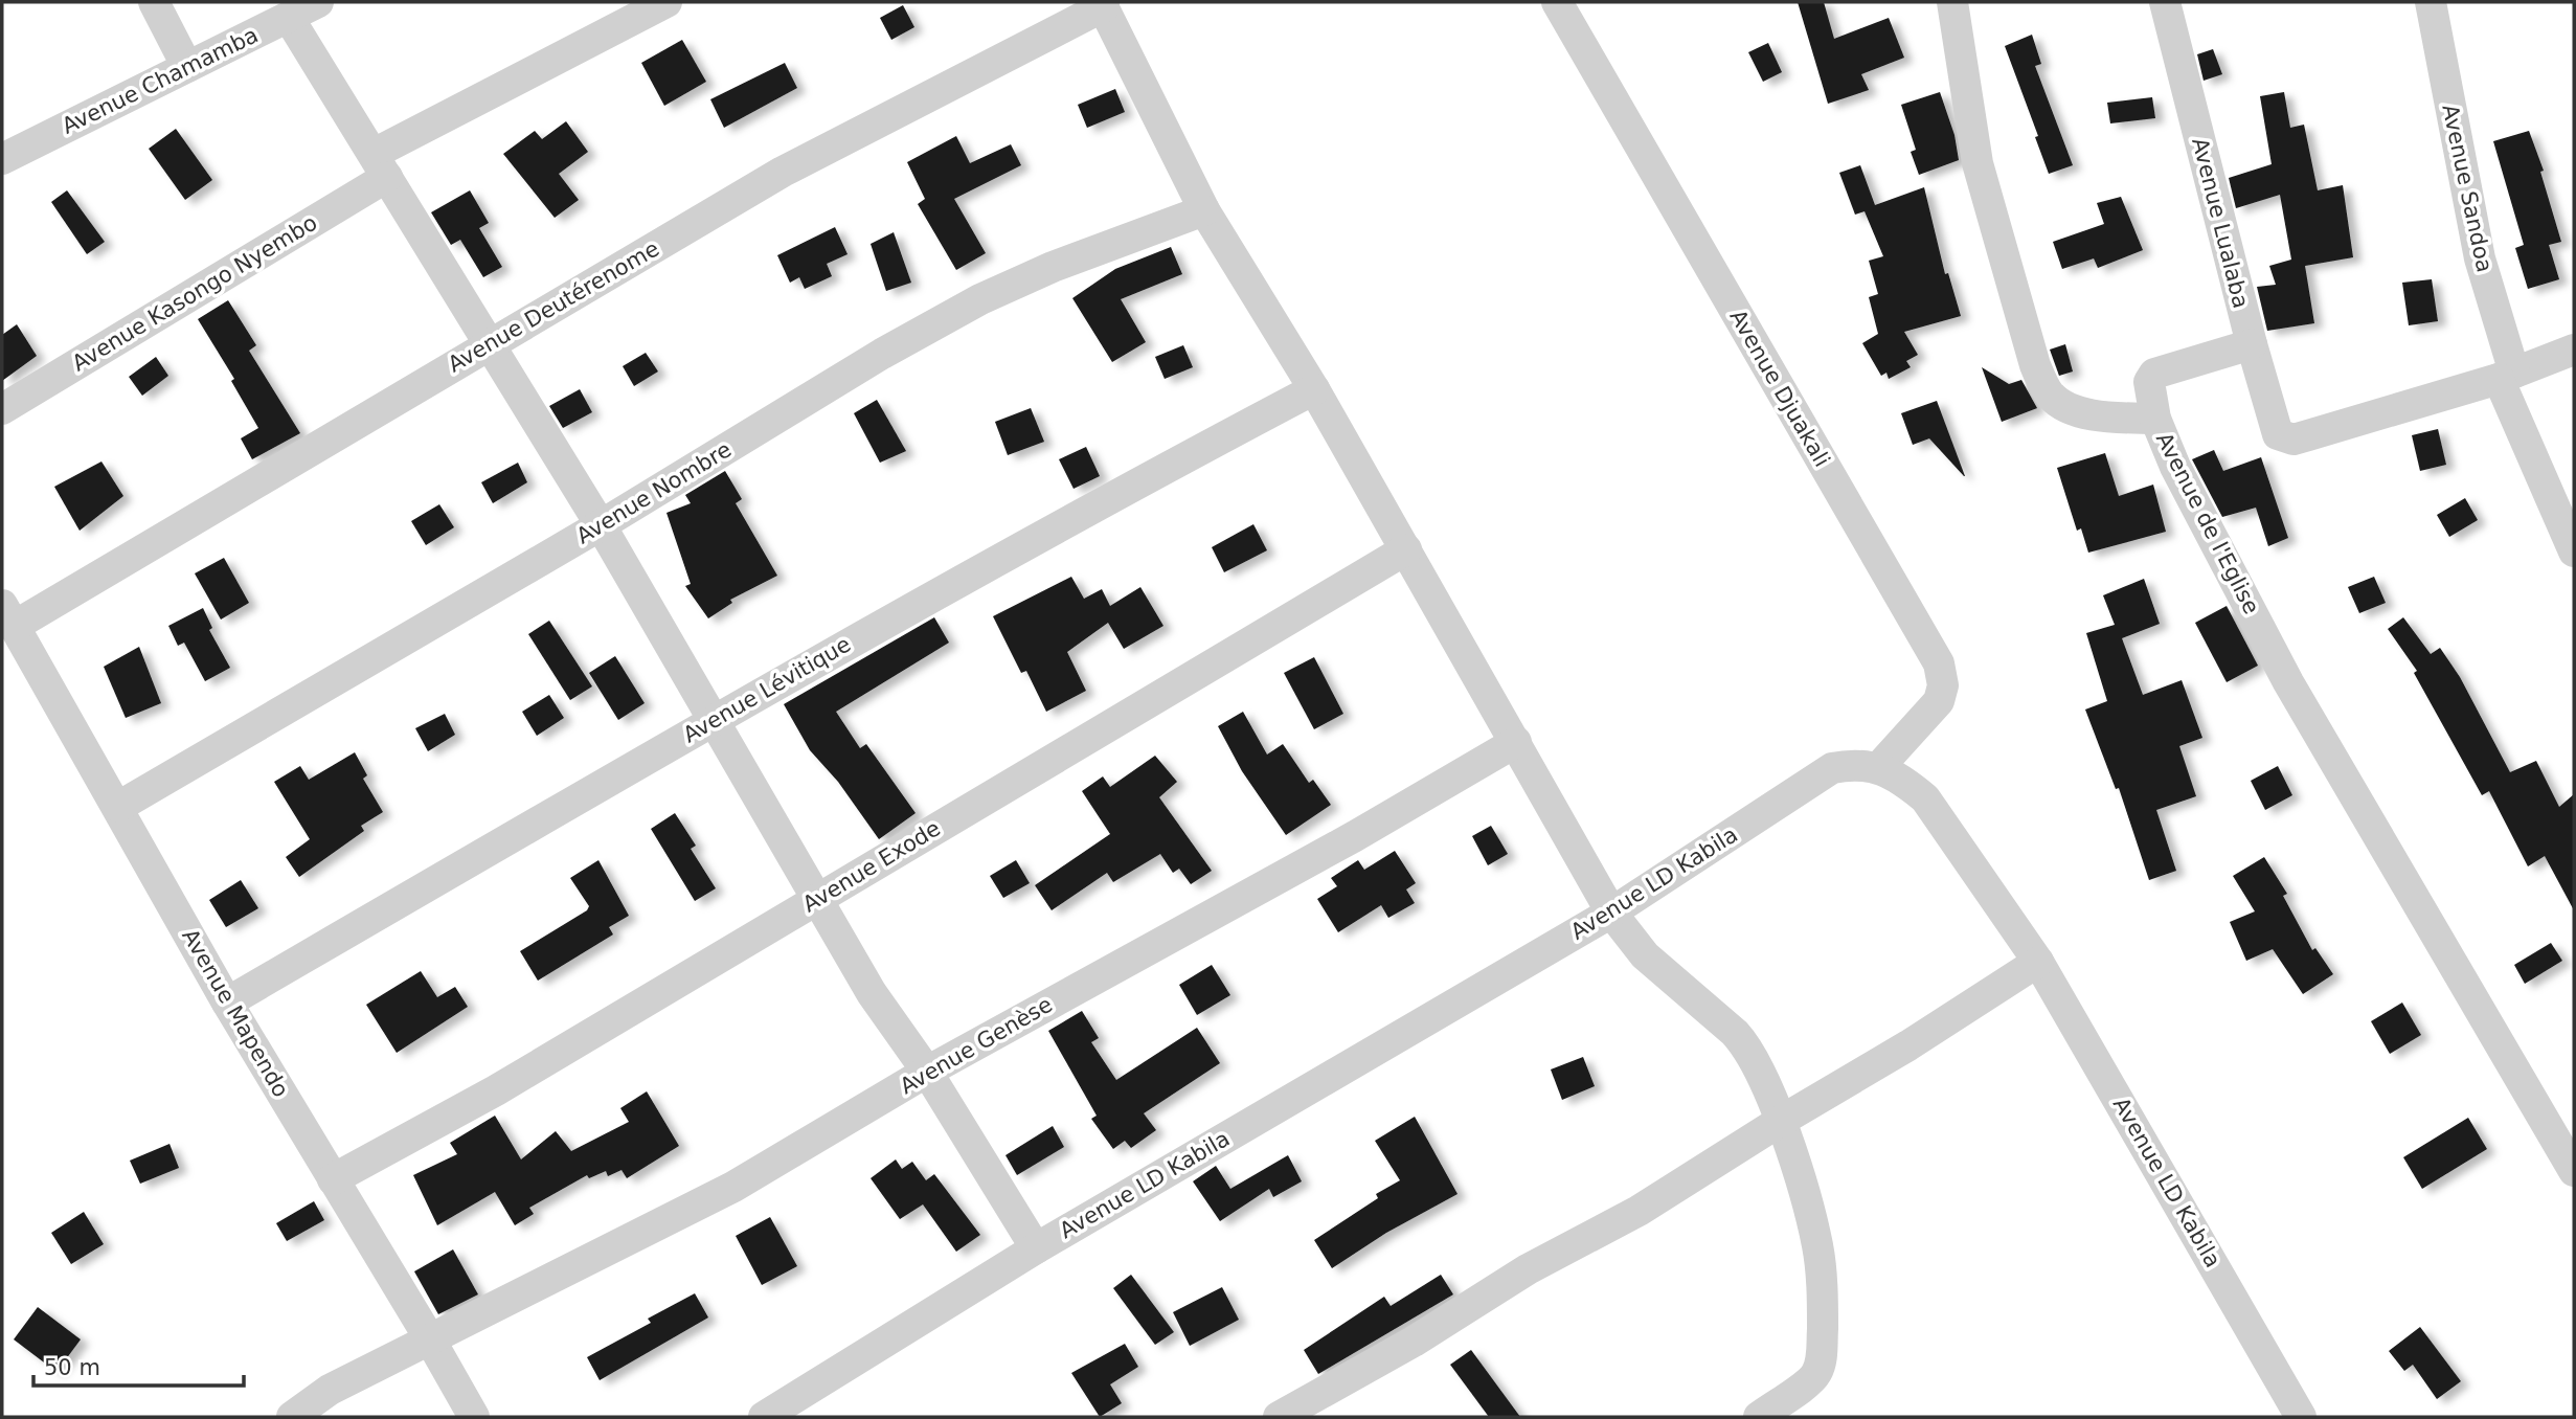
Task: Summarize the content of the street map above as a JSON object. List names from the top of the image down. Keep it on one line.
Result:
{"streets":{"street":["Avenue Chamamba","Avenue Sandoa","Avenue Lualaba","Avenue Kasongo Nyembo","Avenue Deutérenome","Avenue Djuakali","Avenue Nombre","Avenue de l'Eglise","Avenue Lévitique","Avenue Exode","Avenue LD Kabila","Avenue Mapendo","Avenue Genèse"]},"crossings":[["Avenue Sandoa","Avenue Lualaba"],["Avenue Lualaba","Avenue de l'Eglise"],["Avenue Deutérenome","Avenue Mapendo"],["Avenue Djuakali","Avenue LD Kabila"],["Avenue Nombre","Avenue Mapendo"],["Avenue Lévitique","Avenue Mapendo"],["Avenue Exode","Avenue Mapendo"],["Avenue Mapendo","Avenue Genèse"]],"scale_bar":"50 m"}
